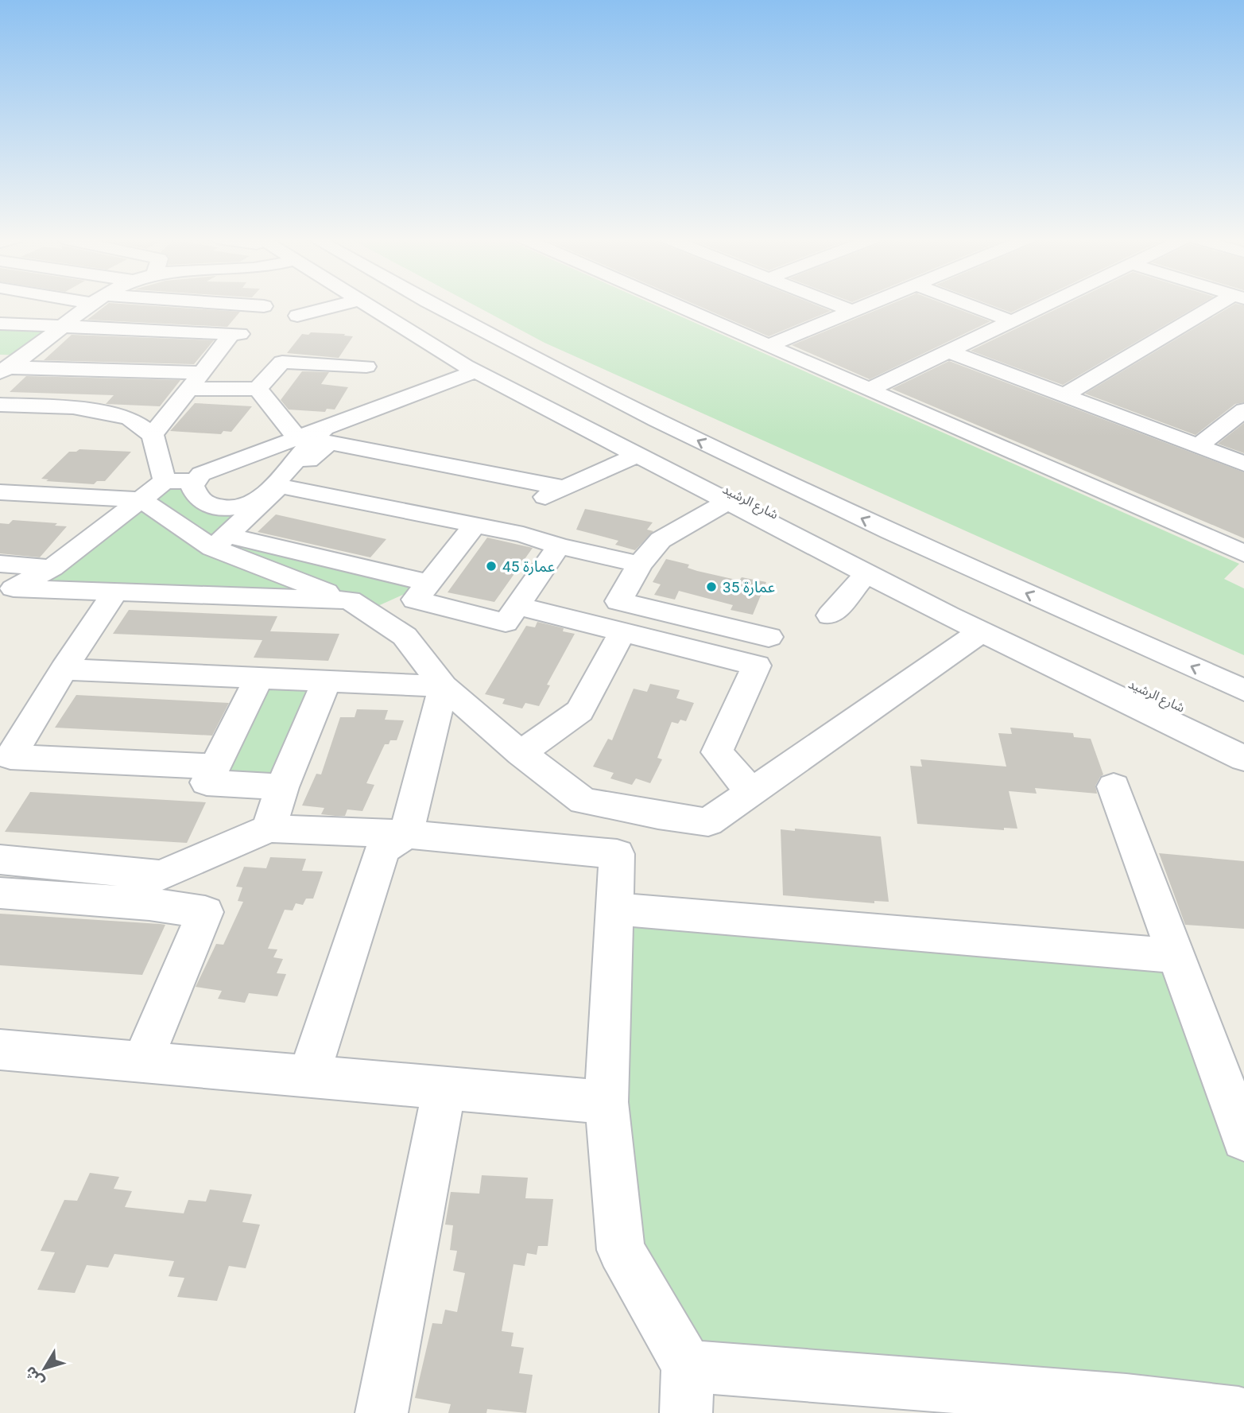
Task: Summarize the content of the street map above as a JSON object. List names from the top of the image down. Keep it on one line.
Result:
{"streets":{"street":["شارع الرشيد"]},"places":["عمارة 45","عمارة 35"],"north":"bottom left"}
